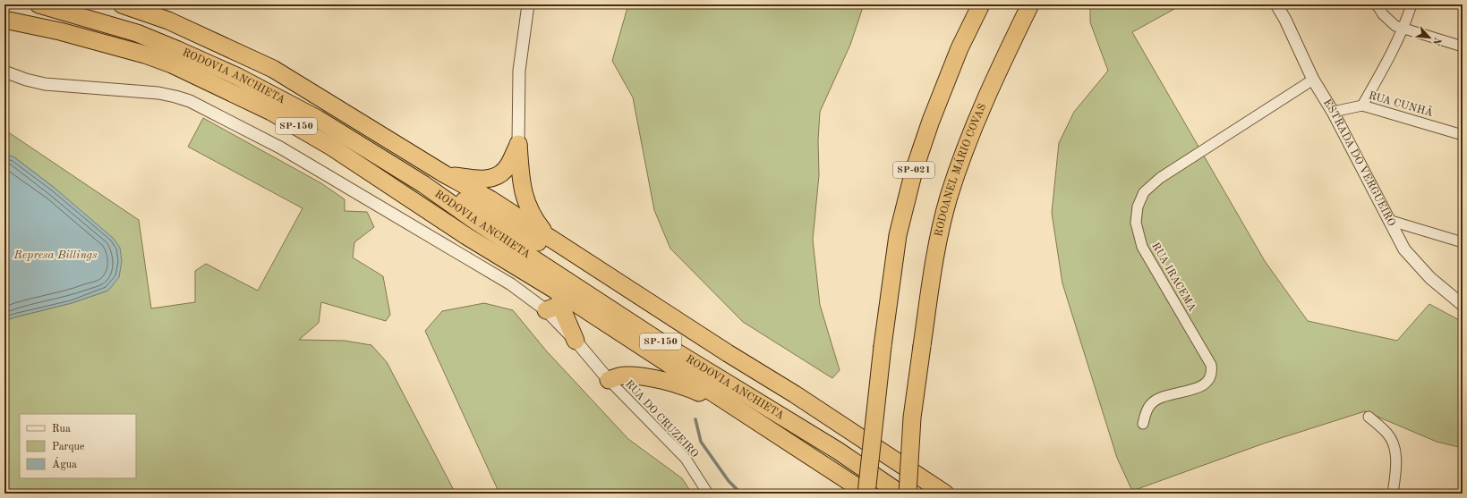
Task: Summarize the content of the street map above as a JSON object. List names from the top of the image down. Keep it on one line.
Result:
{"streets":{"highway":["RODOVIA ANCHIETA","SP-150","SP-021","RODOANEL MÁRIO COVAS"],"street":["RUA CUNHÃ","ESTRADA DO VERGUEIRO","RUA IRACEMA","RUA DO CRUZEIRO"]},"crossings":[["RODOVIA ANCHIETA","SP-021"],["RUA CUNHÃ","ESTRADA DO VERGUEIRO"],["ESTRADA DO VERGUEIRO","RUA IRACEMA"]],"water":["Represa Billings"],"legend":["Rua","Parque","Água"],"north":"bottom right"}
